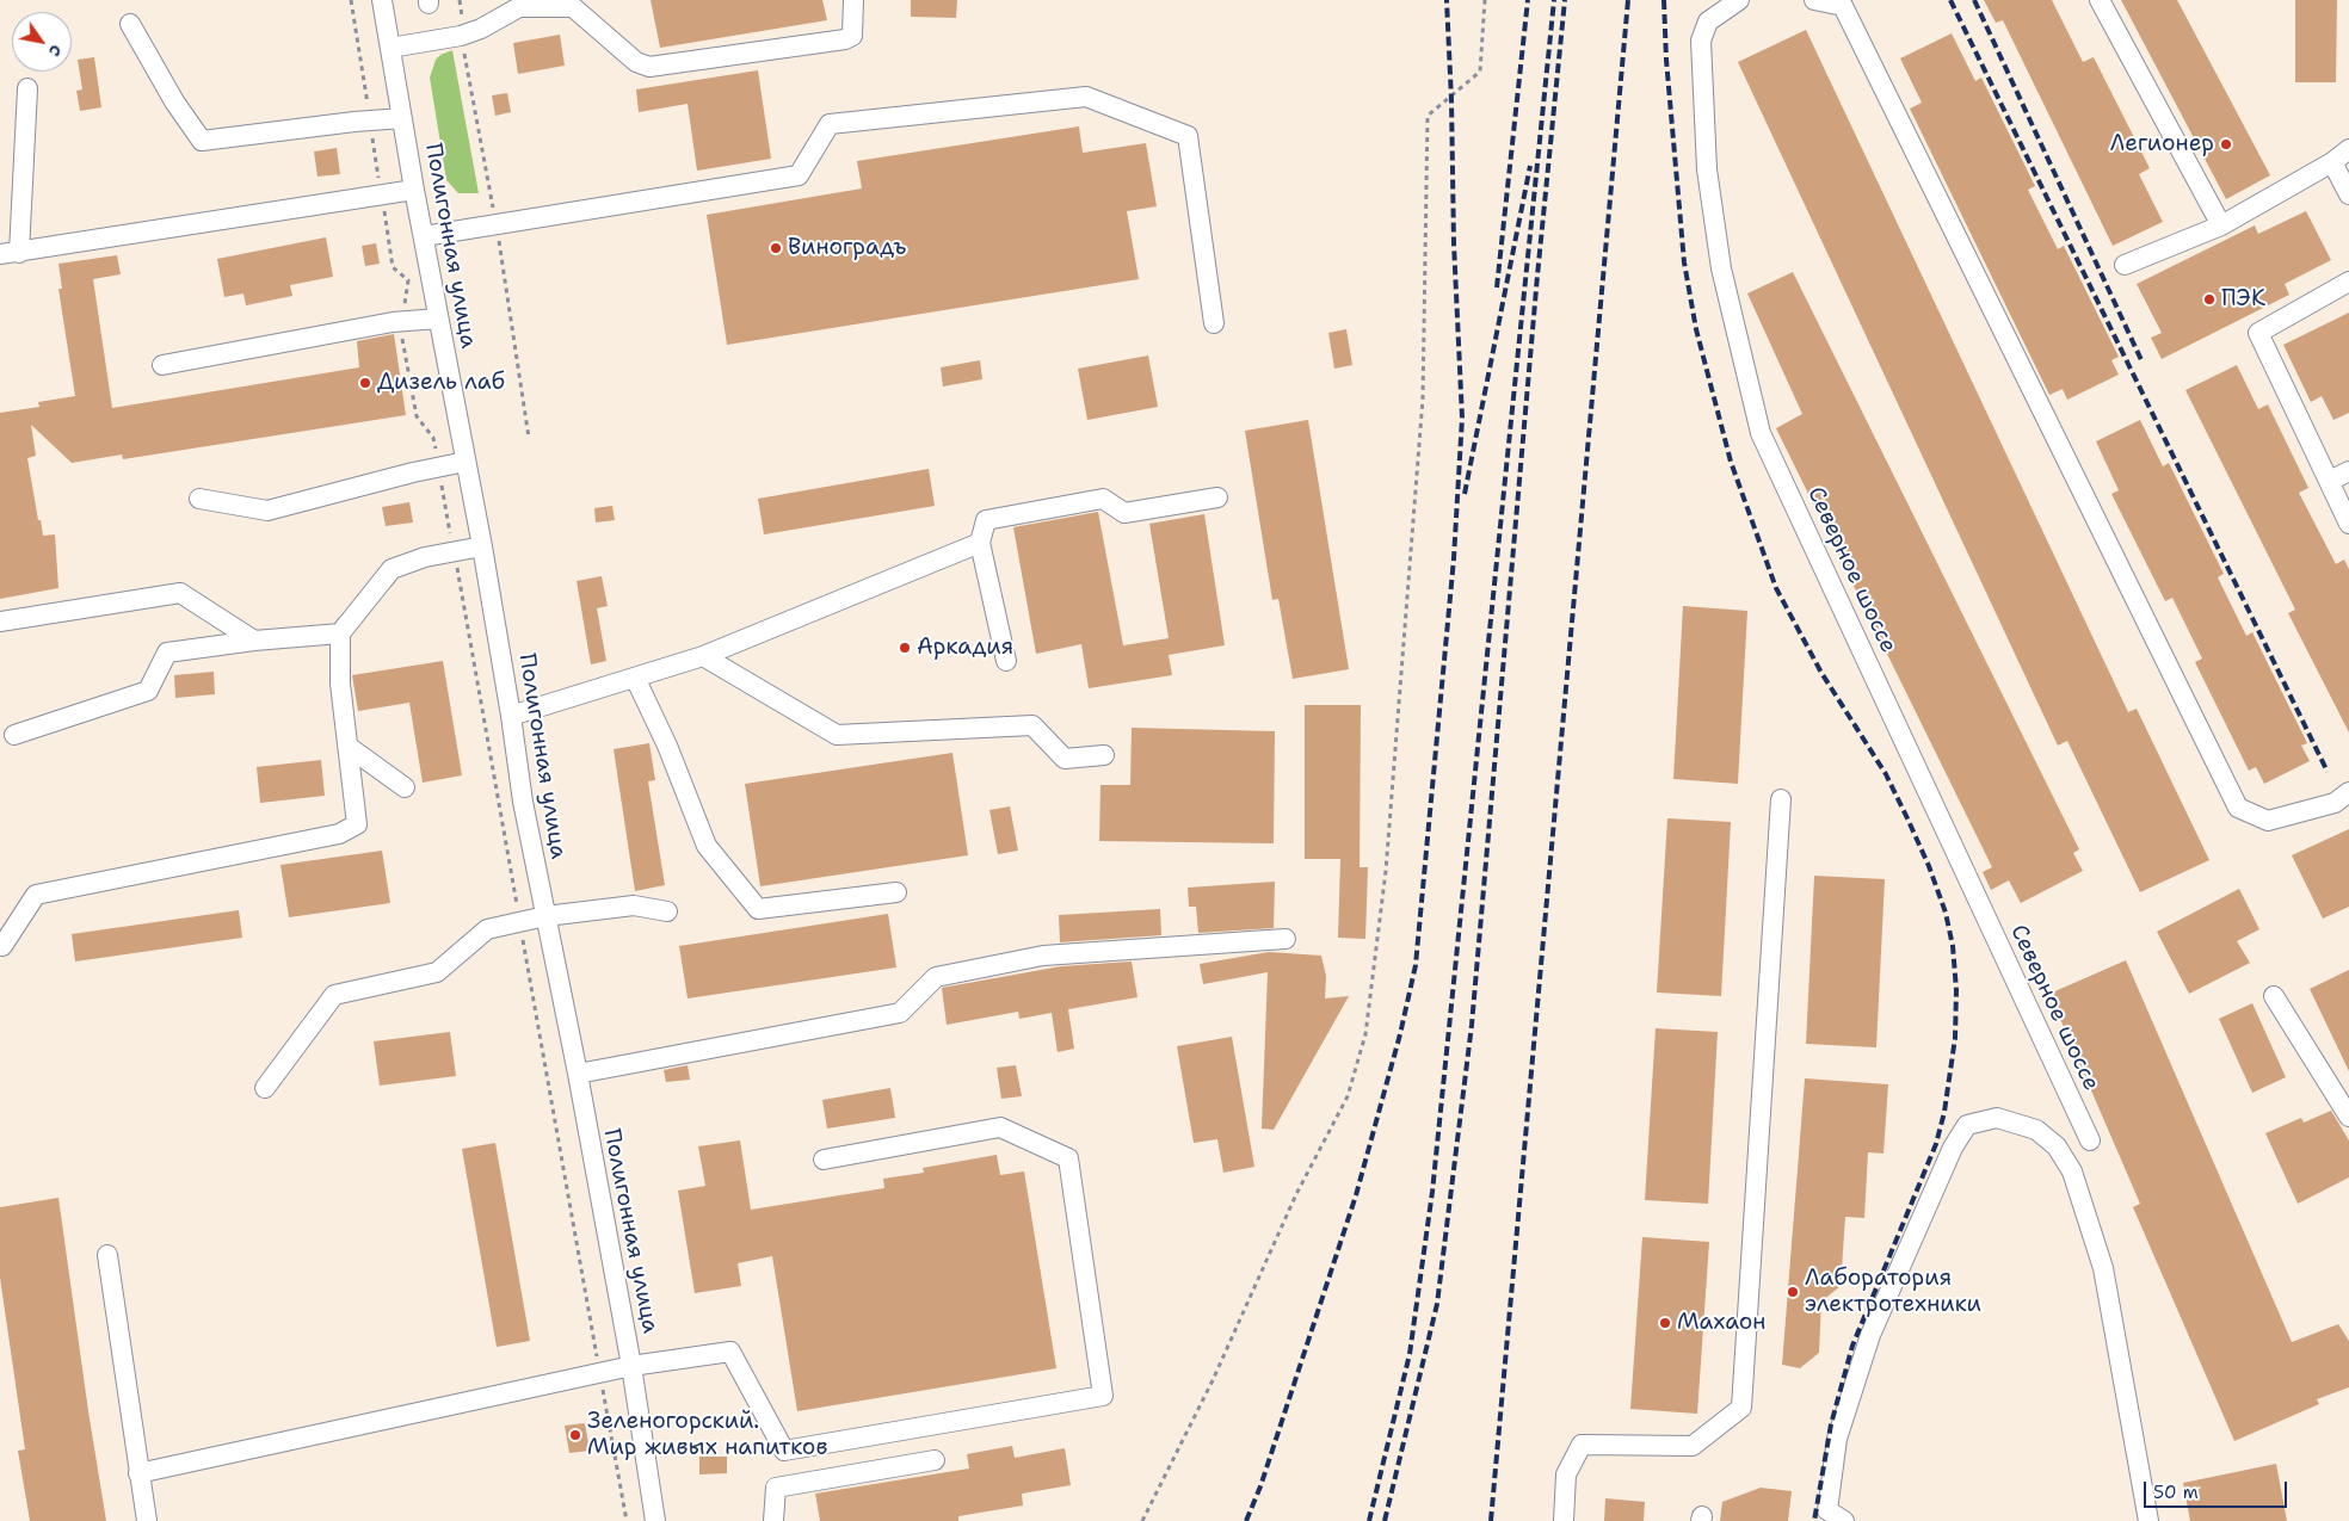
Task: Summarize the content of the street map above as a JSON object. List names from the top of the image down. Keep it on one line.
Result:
{"streets":{"lane":["Полигонная улица","Северное шоссе"]},"places":["Легионер","Виноградъ","ПЭК","Дизель лаб","Аркадия","Лаборатория электротехники","Махаон","Зеленогорский. Мир живых напитков"],"scale_bar":"50 m","north":"bottom right"}
